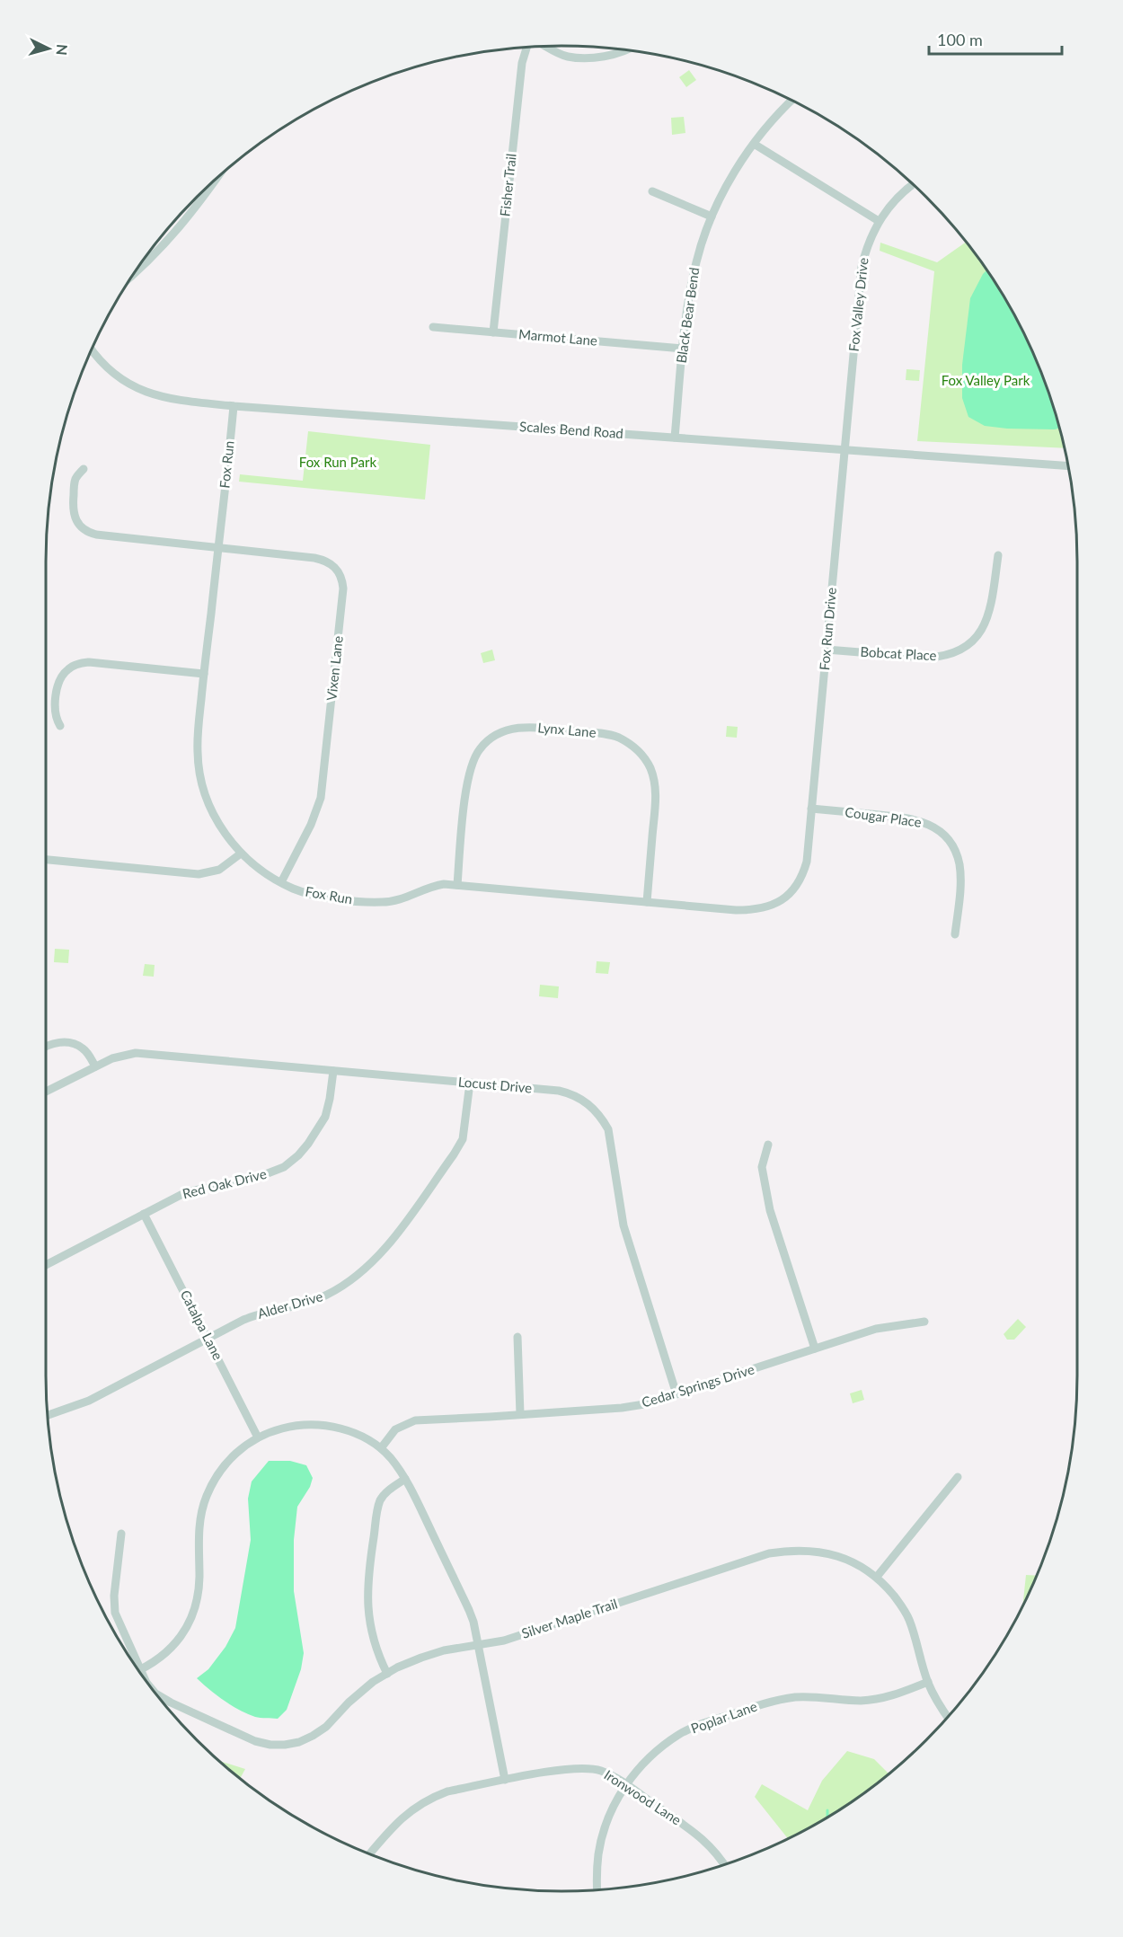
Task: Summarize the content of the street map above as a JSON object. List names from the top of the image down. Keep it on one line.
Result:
{"streets":{"street":["Fisher Trail","Fox Valley Drive","Black Bear Bend","Marmot Lane","Scales Bend Road","Fox Run","Fox Run Drive","Bobcat Place","Vixen Lane","Lynx Lane","Cougar Place","Locust Drive","Red Oak Drive","Alder Drive","Catalpa Lane","Cedar Springs Drive","Silver Maple Trail","Poplar Lane","Ironwood Lane"]},"crossings":[["Fisher Trail","Marmot Lane"],["Fox Valley Drive","Scales Bend Road"],["Fox Valley Drive","Fox Run Drive"],["Black Bear Bend","Marmot Lane"],["Black Bear Bend","Scales Bend Road"],["Scales Bend Road","Fox Run"],["Scales Bend Road","Fox Run Drive"],["Fox Run","Fox Run Drive"],["Fox Run","Vixen Lane"],["Fox Run","Lynx Lane"],["Fox Run","Cougar Place"],["Fox Run Drive","Bobcat Place"],["Fox Run Drive","Cougar Place"],["Locust Drive","Red Oak Drive"],["Locust Drive","Alder Drive"],["Locust Drive","Cedar Springs Drive"],["Red Oak Drive","Catalpa Lane"],["Alder Drive","Catalpa Lane"],["Silver Maple Trail","Poplar Lane"],["Poplar Lane","Ironwood Lane"]],"parks":["Fox Valley Park","Fox Run Park"],"scale_bar":"100 m","north":"right"}
